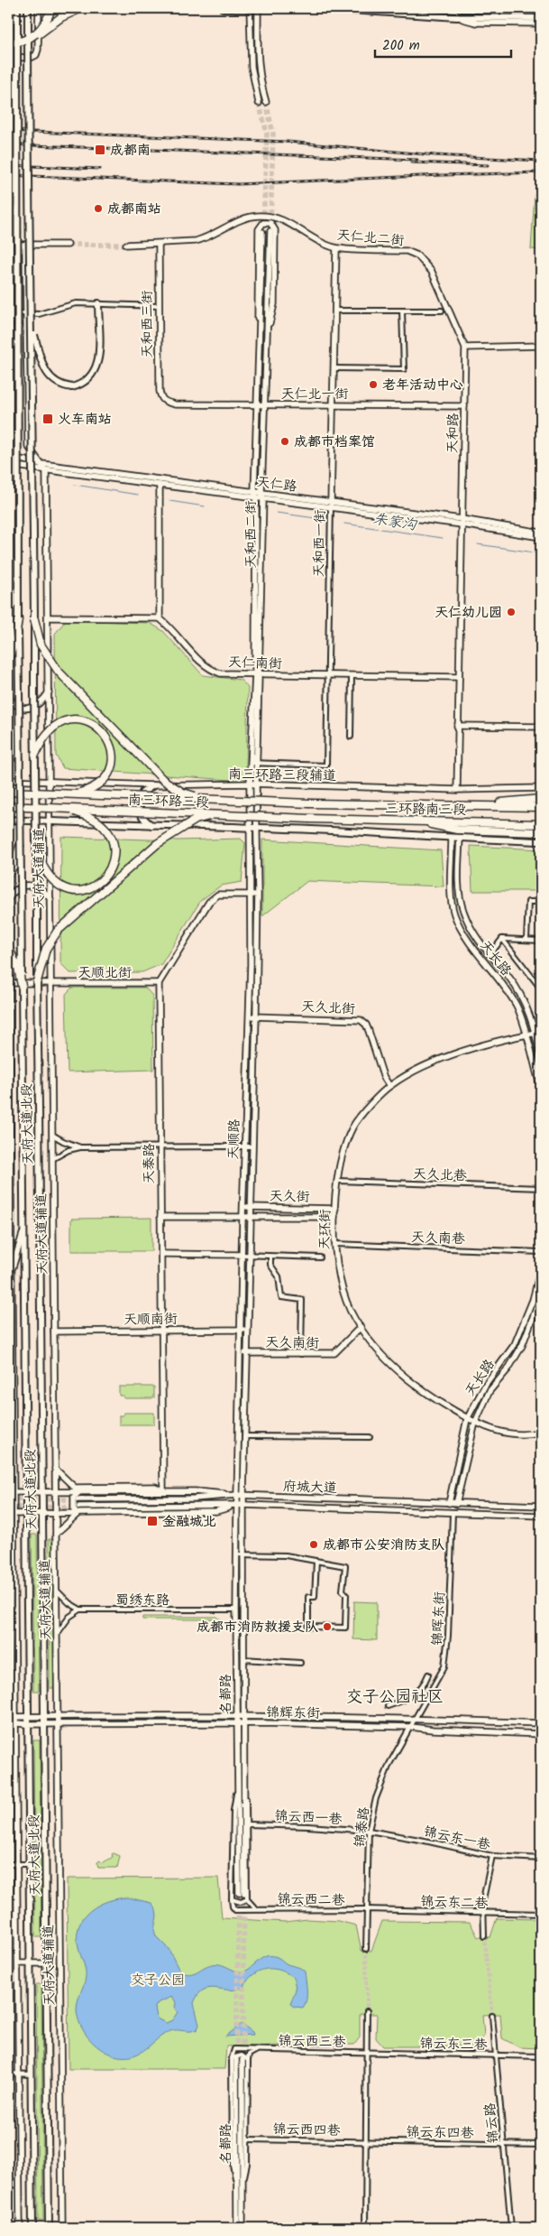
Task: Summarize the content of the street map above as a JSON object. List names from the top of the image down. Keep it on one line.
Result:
{"streets":{"highway":["南三环路三段","三环路南三段"],"main road":["天府大道北段"],"street":["天仁北二街","天和西三街","天仁北一街","天和路","天仁路","天和西二街","天和西一街","天仁南街","南三环路三段辅道","天府大道辅道","天长路","天顺北街","天久北街","天顺路","天泰路","天久北巷","天久街","天环街","天久南巷","天顺南街","天久南街","府城大道","蜀绣东路","锦晖东街","名都路","锦辉东街","锦云西一巷","锦泰路","锦云东一巷","锦云西二巷","锦云东二巷","锦云西三巷","锦云东三巷","锦云路","锦云西四巷","锦云东四巷"]},"crossings":[["天仁北二街","天和西三街"],["天仁北二街","天和路"],["天仁北二街","天和西一街"],["天和西三街","天仁北一街"],["天仁北一街","天和路"],["天仁北一街","天和西二街"],["天仁北一街","天和西一街"],["天和路","天仁路"],["天和路","天仁南街"],["天和路","南三环路三段辅道"],["天仁路","天和西二街"],["天仁路","天和西一街"],["天仁路","天府大道辅道"],["天和西二街","天和西一街"],["天和西二街","天仁南街"],["天和西二街","南三环路三段辅道"],["天和西二街","天顺路"],["天和西一街","天仁南街"],["南三环路三段辅道","天府大道辅道"],["南三环路三段辅道","天顺路"],["南三环路三段","三环路南三段"],["天府大道辅道","天顺北街"],["天府大道辅道","天顺南街"],["天府大道辅道","锦辉东街"],["天长路","天环街"],["天长路","府城大道"],["天顺北街","天泰路"],["天久北街","天顺路"],["天久北街","天环街"],["天府大道北段","锦辉东街"],["天顺路","天久街"],["天顺路","天顺南街"],["天顺路","天久南街"],["天顺路","府城大道"],["天顺路","名都路"],["天泰路","天久街"],["天泰路","天顺南街"],["天久北巷","天环街"],["天久街","天环街"],["天环街","天久南巷"],["天环街","天久南街"],["府城大道","锦晖东街"],["府城大道","名都路"],["蜀绣东路","名都路"],["锦晖东街","锦辉东街"],["锦晖东街","锦泰路"],["名都路","锦辉东街"],["名都路","锦云西三巷"],["锦辉东街","锦泰路"],["锦云西一巷","锦泰路"],["锦云西一巷","锦云东一巷"],["锦泰路","锦云东一巷"],["锦泰路","锦云西二巷"],["锦泰路","锦云东二巷"],["锦云西二巷","锦云东二巷"],["锦云西三巷","锦云东三巷"],["锦云东三巷","锦云路"],["锦云路","锦云东四巷"],["锦云西四巷","锦云东四巷"]],"districts":["交子公园社区"],"water":["朱家沟"],"parks":["交子公园"],"places":{"transit":["成都南","火车南站","金融城北"],"other":["成都南站","老年活动中心","成都市档案馆","天仁幼儿园","成都市公安消防支队","成都市消防救援支队"]},"scale_bar":"200 m"}
